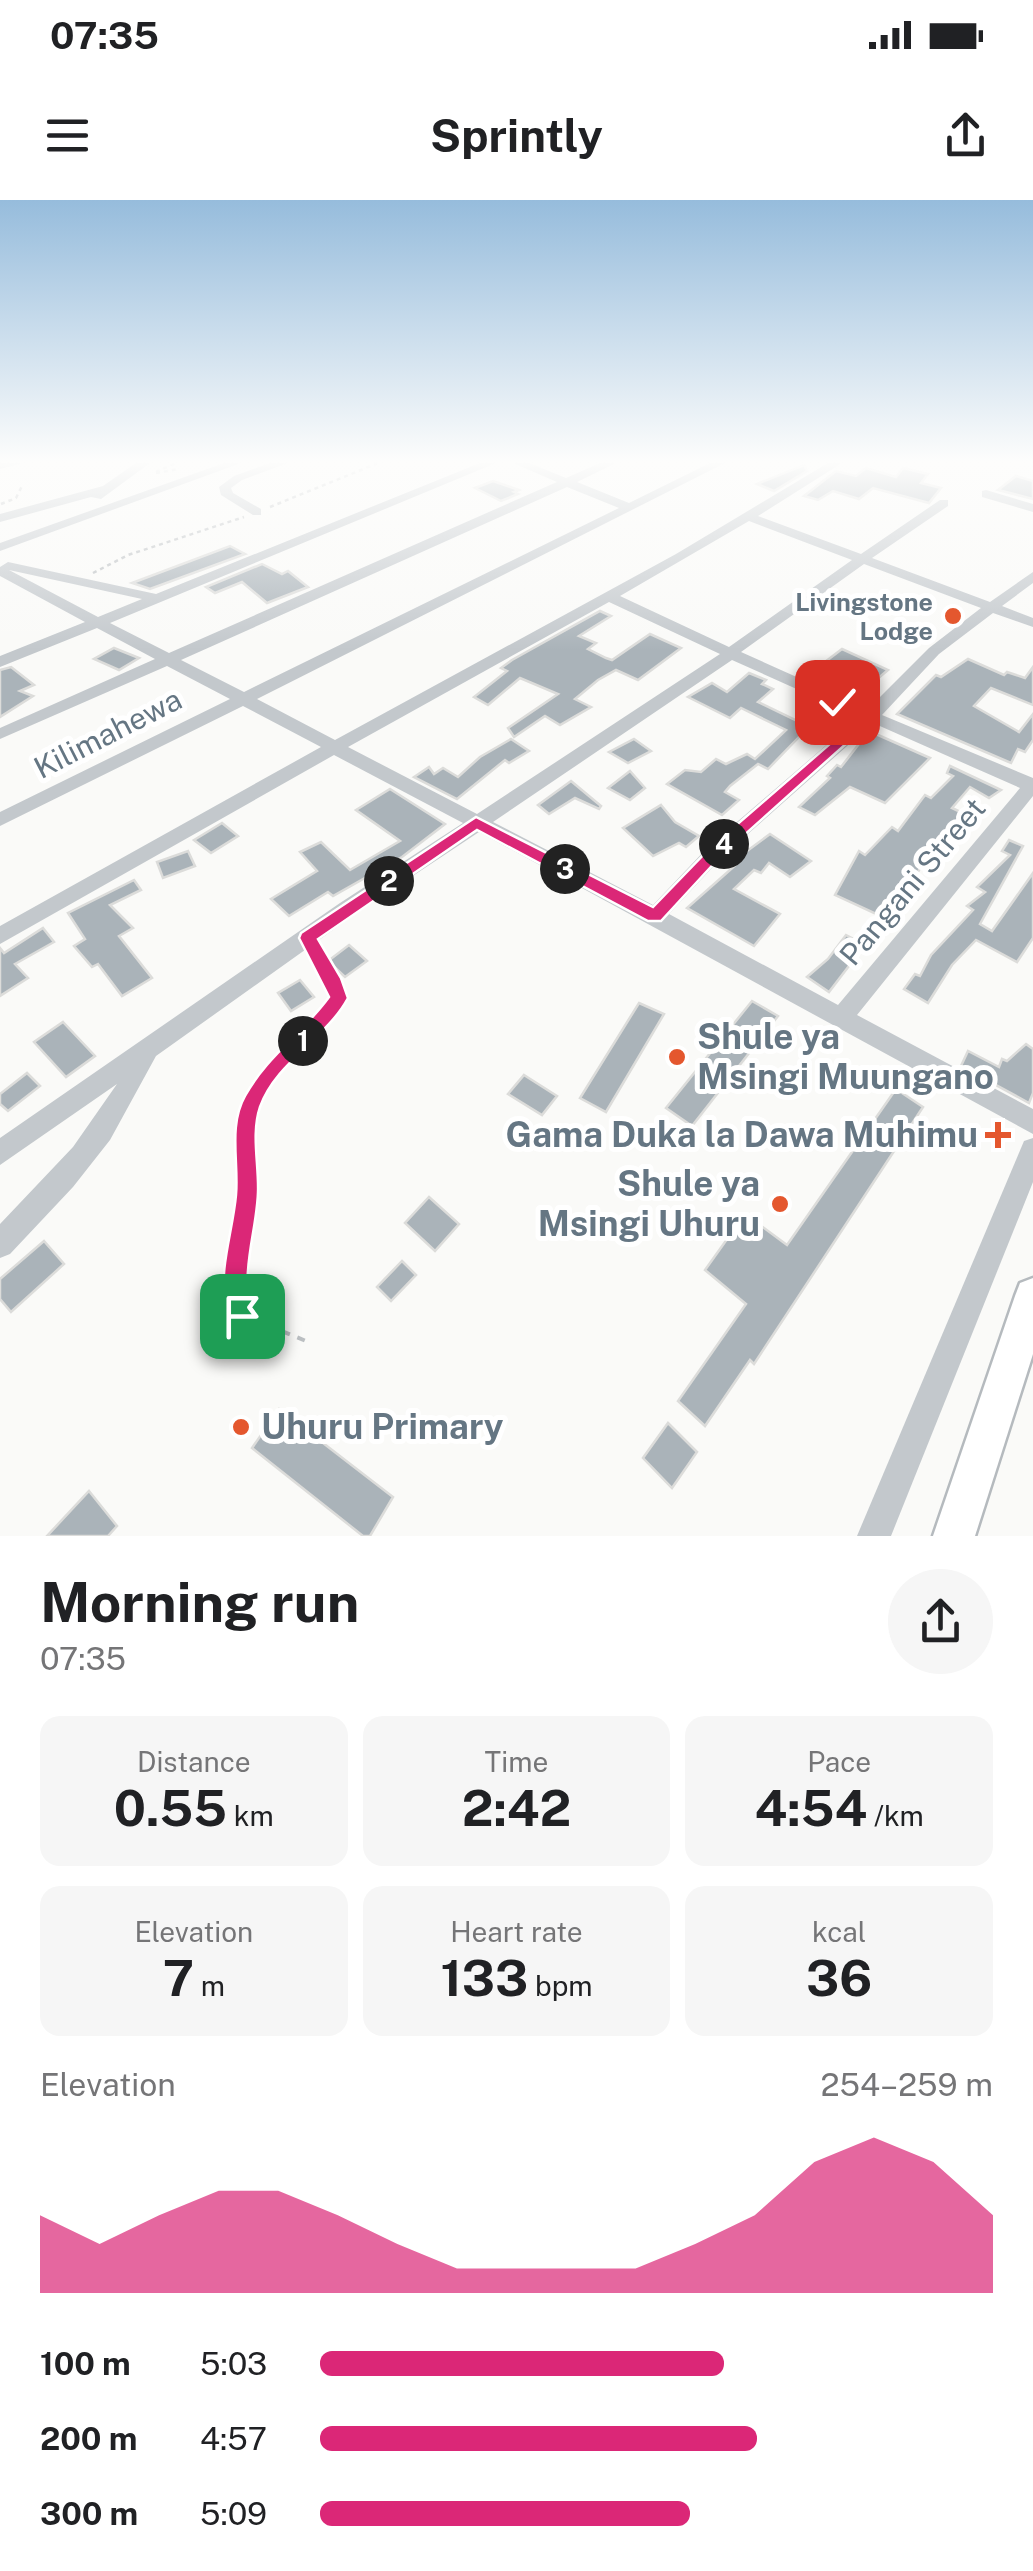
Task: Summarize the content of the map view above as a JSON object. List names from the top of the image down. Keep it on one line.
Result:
{"streets":{"street":["Kilimahewa","Pangani Street"]},"places":{"other":["Livingstone Lodge","Shule ya Msingi Muungano","Shule ya Msingi Uhuru","Uhuru Primary"],"health":["Gama Duka la Dawa Muhimu"]},"page":{"status":"07:35","header":"Sprintly","pins":["4","3","2","1"],"heading":["Morning run","07:35"],"stats":[["Distance","0.55 km"],["Time","2:42"],["Pace","4:54 /km"],["Elevation","7 m"],["Heart rate","133 bpm"],["kcal","36"]],"chart":["Elevation","254–259 m"],"list":[{"name":"100 m","note":"5:03"},{"name":"200 m","note":"4:57"},{"name":"300 m","note":"5:09"}]}}
